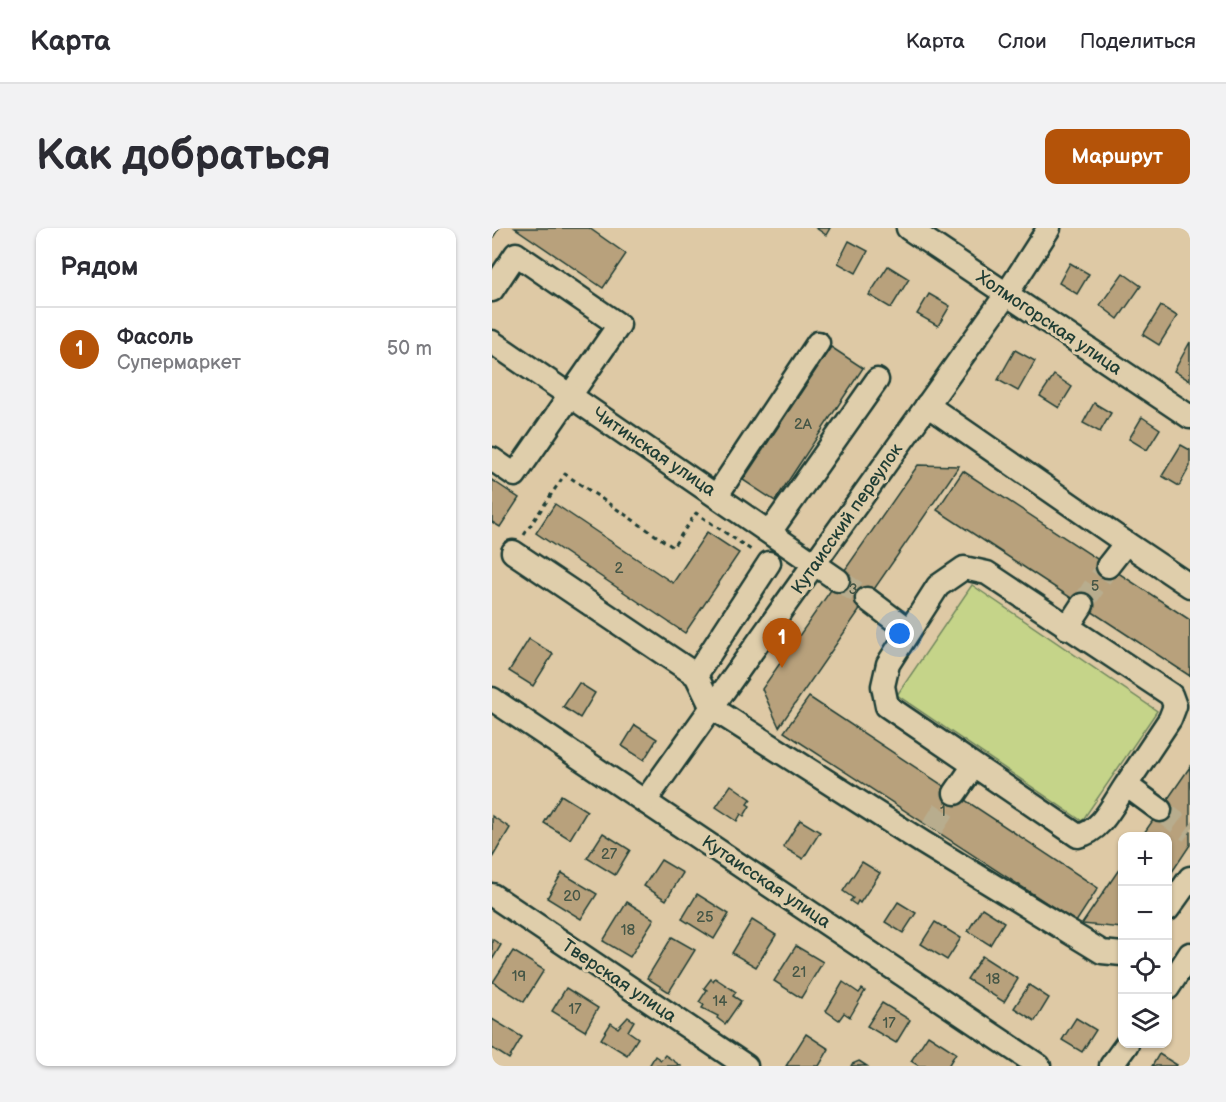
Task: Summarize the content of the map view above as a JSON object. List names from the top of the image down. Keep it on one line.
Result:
{"streets":{"street":["Холмогорская улица","Читинская улица","Кутаисский переулок","Кутаисская улица","Тверская улица"]},"crossings":[["Холмогорская улица","Кутаисский переулок"],["Читинская улица","Кутаисский переулок"],["Кутаисский переулок","Кутаисская улица"]],"house_numbers":["2А","2","5","3","1","27","20","25","18","21","19","18","14","17","17"],"page":{"header":"Карта","nav":["Карта","Слои","Поделиться"],"buttons":"Маршрут","title":"Как добраться","heading":"Рядом","list":[{"mark":"1","name":"Фасоль","note":"Супермаркет","value":"50 m"}],"pins":"1","map_buttons":["+","−"]}}
